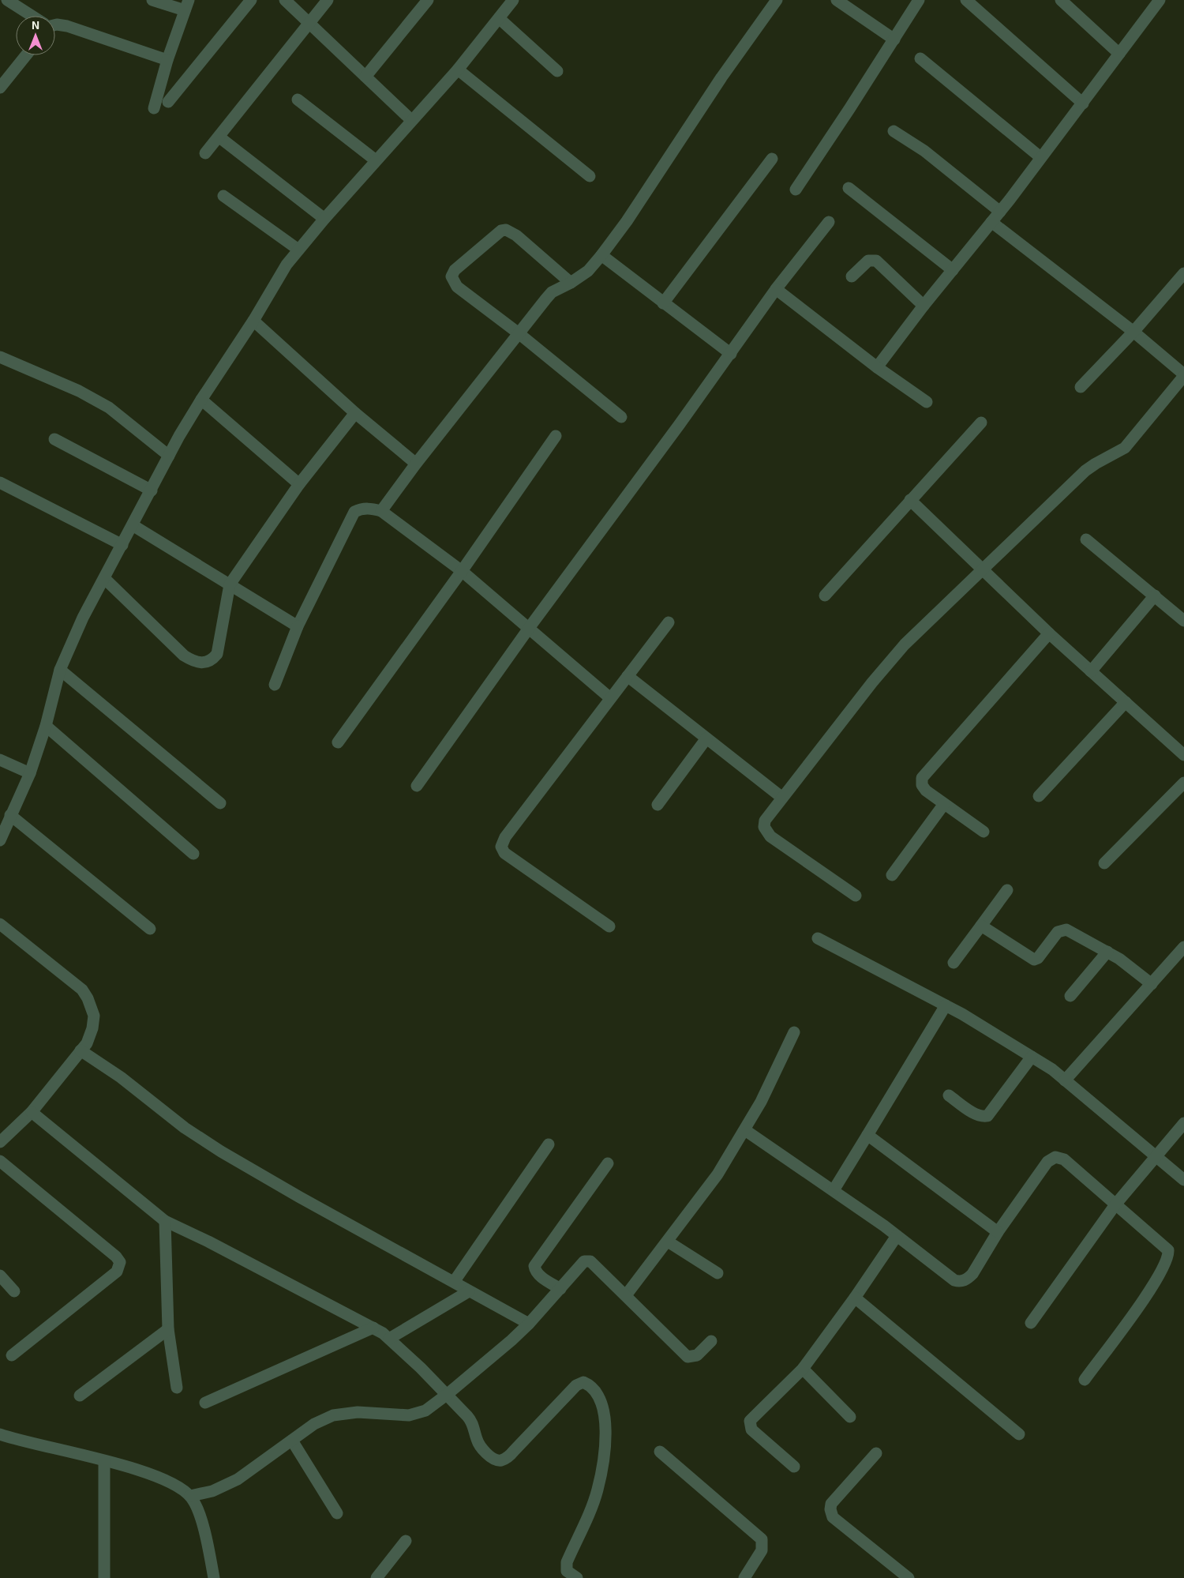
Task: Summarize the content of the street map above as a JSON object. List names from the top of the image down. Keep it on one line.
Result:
{"north":"top"}
